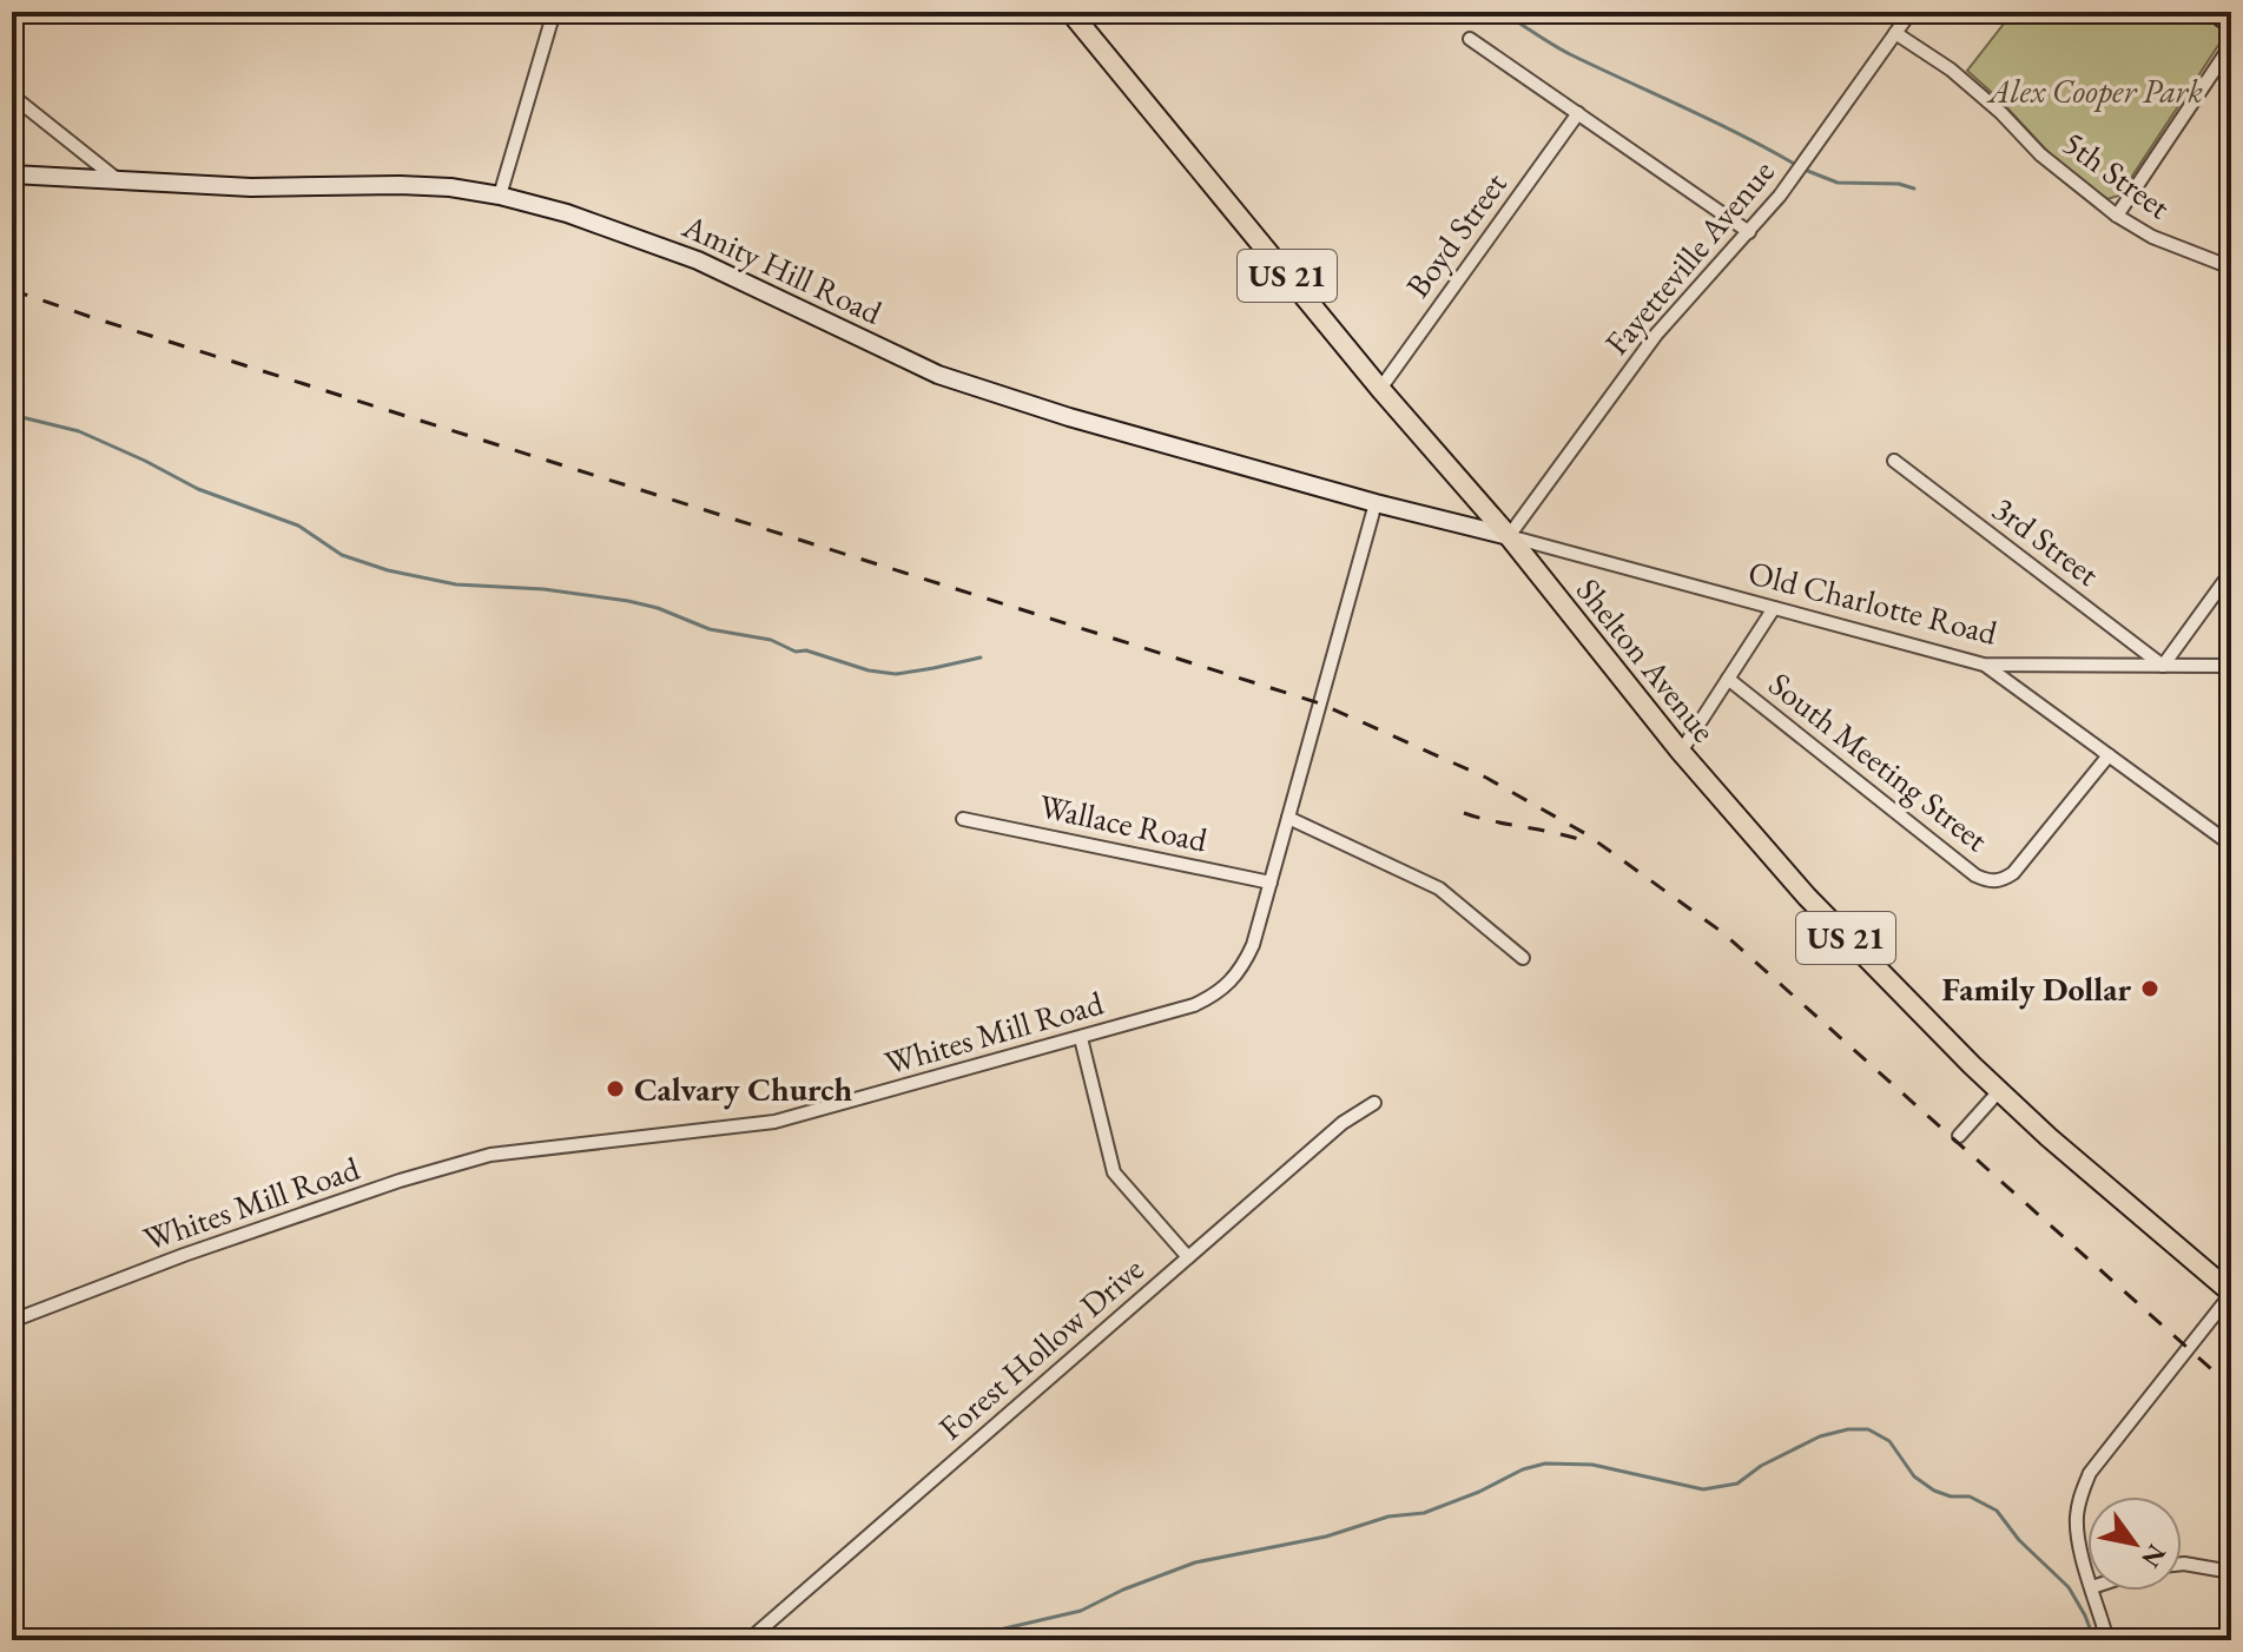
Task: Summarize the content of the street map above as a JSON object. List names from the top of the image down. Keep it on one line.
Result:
{"streets":{"main road":["US 21","Shelton Avenue"],"street":["5th Street","Boyd Street","Fayetteville Avenue","Amity Hill Road","3rd Street","Old Charlotte Road","South Meeting Street","Wallace Road","Whites Mill Road","Forest Hollow Drive"]},"crossings":[["5th Street","Fayetteville Avenue"],["Boyd Street","Shelton Avenue"],["Fayetteville Avenue","Amity Hill Road"],["Fayetteville Avenue","Old Charlotte Road"],["Fayetteville Avenue","Shelton Avenue"],["Amity Hill Road","Old Charlotte Road"],["Amity Hill Road","Shelton Avenue"],["Amity Hill Road","Whites Mill Road"],["3rd Street","Old Charlotte Road"],["Old Charlotte Road","Shelton Avenue"],["Wallace Road","Whites Mill Road"]],"parks":["Alex Cooper Park"],"places":["Family Dollar","Calvary Church"],"north":"bottom right"}
